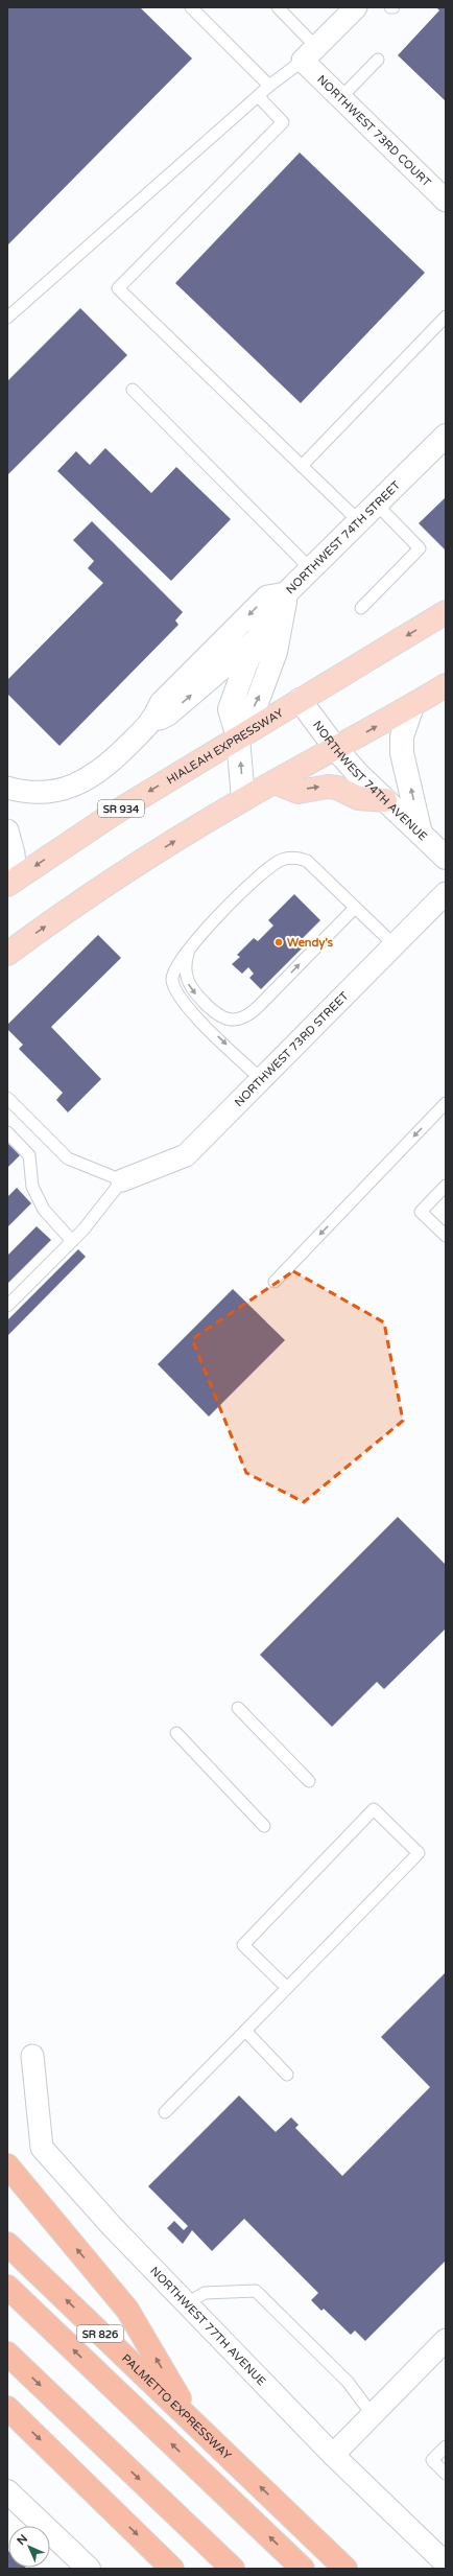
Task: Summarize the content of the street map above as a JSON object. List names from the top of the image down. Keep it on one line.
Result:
{"streets":{"highway":["SR 826","PALMETTO EXPRESSWAY"],"main road":["HIALEAH EXPRESSWAY","SR 934"],"street":["NORTHWEST 73RD COURT","NORTHWEST 74TH STREET","NORTHWEST 74TH AVENUE","NORTHWEST 73RD STREET","NORTHWEST 77TH AVENUE"]},"crossings":[["HIALEAH EXPRESSWAY","NORTHWEST 74TH AVENUE"]],"places":["Wendy's"],"north":"top left"}
